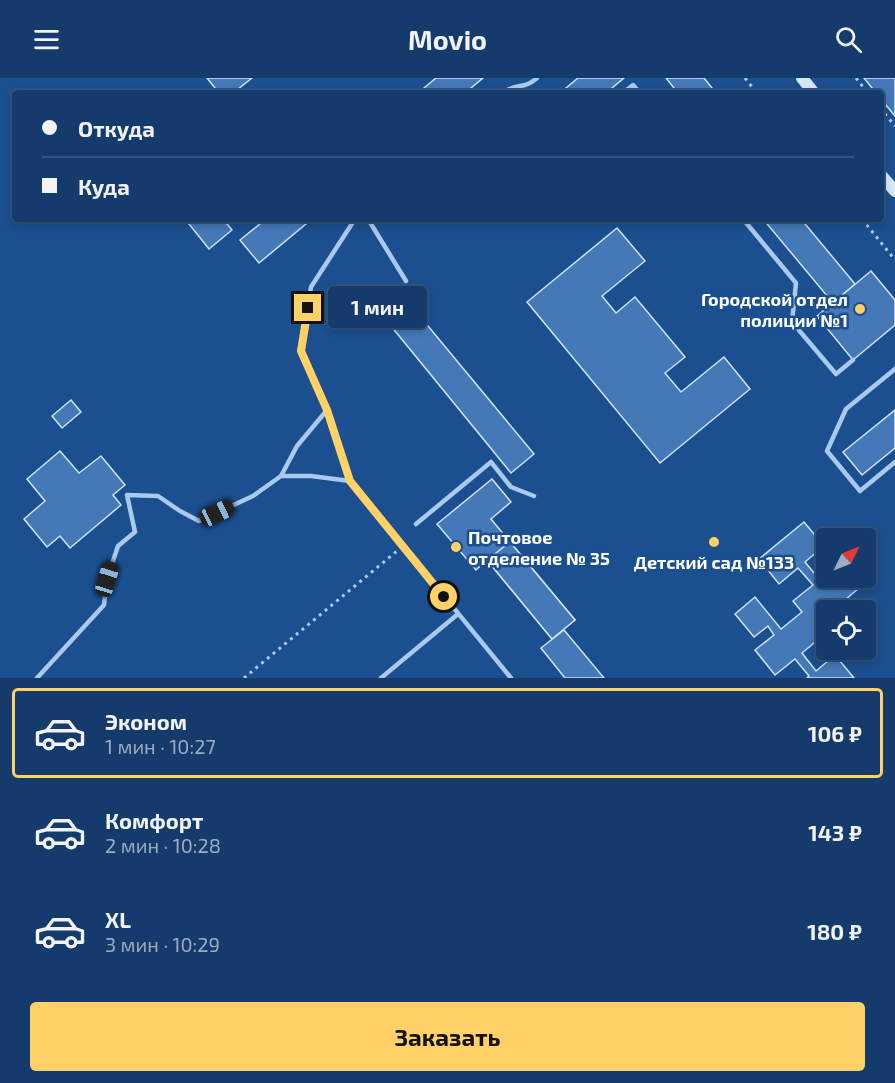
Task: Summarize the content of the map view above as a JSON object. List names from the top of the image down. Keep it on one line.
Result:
{"places":["Городской отдел полиции №1","Детский сад №133","Почтовое отделение № 35"],"north":"top right","page":{"header":"Movio","banner":["Откуда","Куда"],"bubble":"1 мин","list":[{"name":"Эконом","note":"1 мин · 10:27","value":"106 ₽"},{"name":"Комфорт","note":"2 мин · 10:28","value":"143 ₽"},{"name":"XL","note":"3 мин · 10:29","value":"180 ₽"}],"buttons":"Заказать"}}
